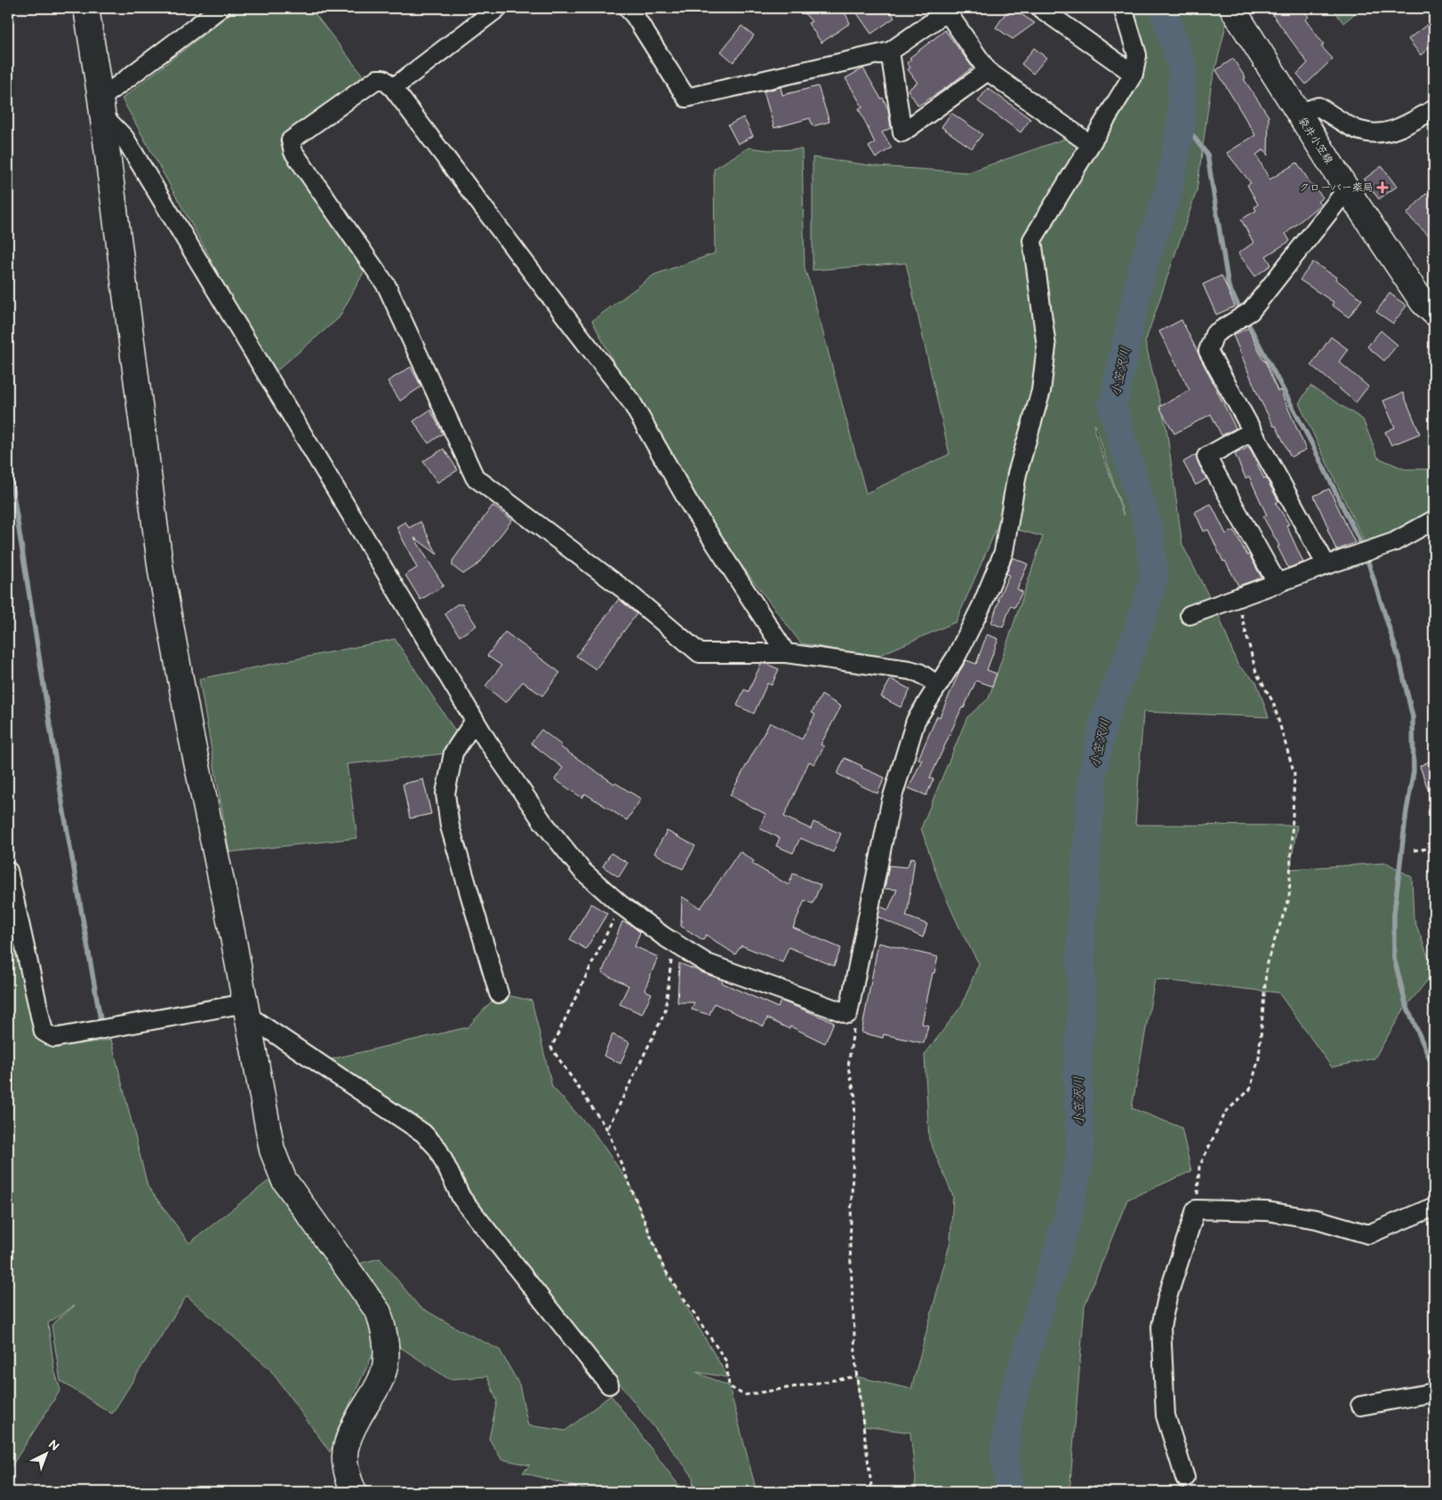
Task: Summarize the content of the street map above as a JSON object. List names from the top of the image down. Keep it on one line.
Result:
{"streets":{"street":["袋井小笠線"]},"water":["小笠沢川"],"places":{"health":["クローバー薬局"]},"north":"top right"}
